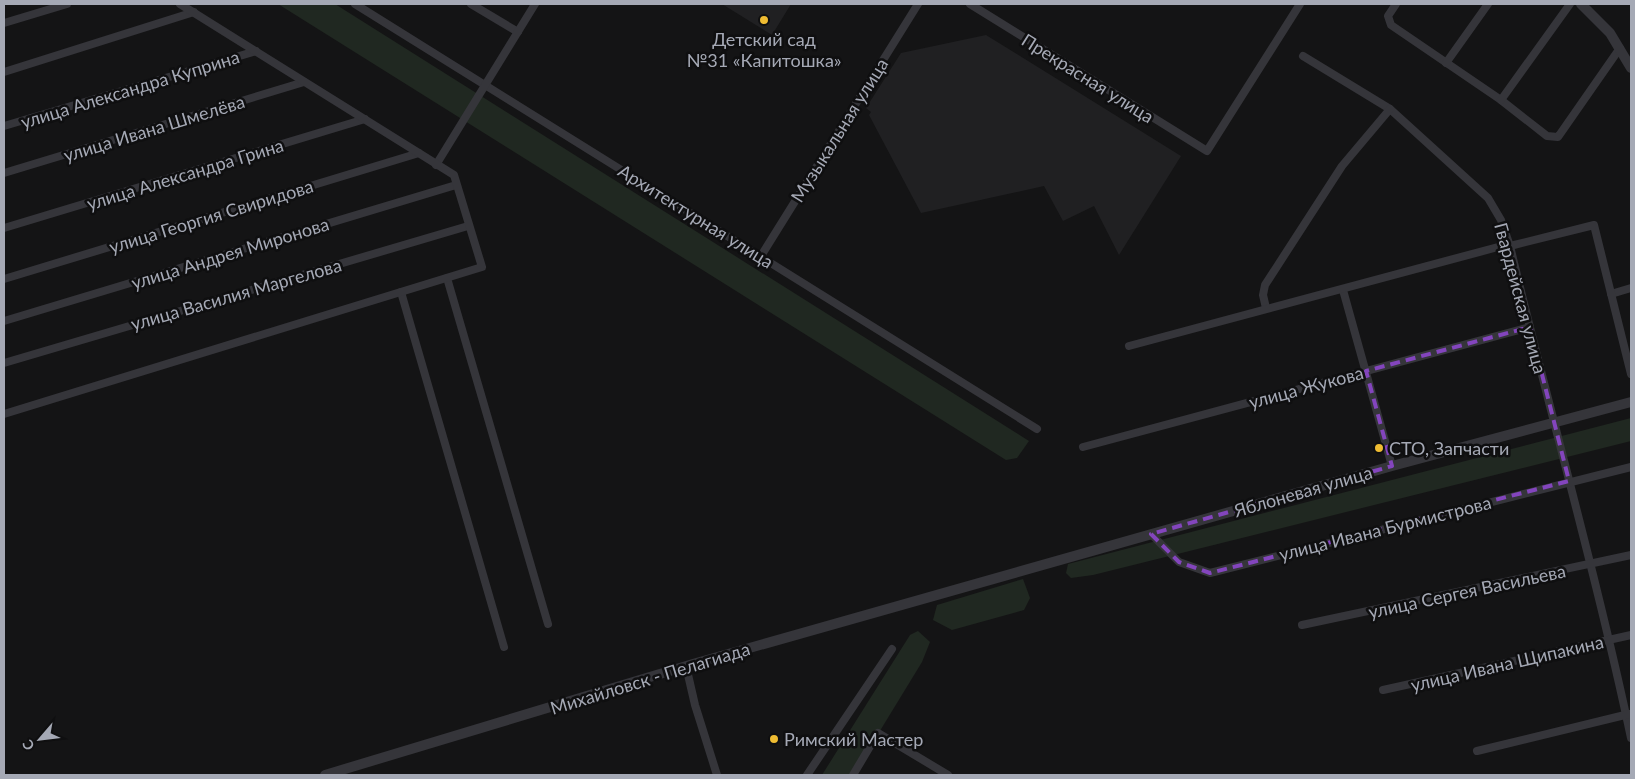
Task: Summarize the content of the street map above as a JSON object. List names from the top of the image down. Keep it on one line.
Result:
{"streets":{"street":["Прекрасная улица","улица Александра Куприна","улица Ивана Шмелёва","Музыкальная улица","улица Александра Грина","улица Георгия Свиридова","Архитектурная улица","улица Андрея Миронова","улица Василия Маргелова","Гвардейская улица","улица Жукова","Яблоневая улица","улица Ивана Бурмистрова","улица Сергея Васильева","улица Ивана Щипакина","Михайловск - Пелагиада"]},"crossings":[["Музыкальная улица","Архитектурная улица"],["Гвардейская улица","улица Жукова"],["Гвардейская улица","Яблоневая улица"],["Гвардейская улица","улица Ивана Бурмистрова"],["Гвардейская улица","улица Сергея Васильева"],["Гвардейская улица","улица Ивана Щипакина"],["Яблоневая улица","улица Ивана Бурмистрова"],["Яблоневая улица","Михайловск - Пелагиада"]],"places":["Детский сад №31 «Капитошка»","СТО, Запчасти","Римский Мастер"],"north":"bottom left"}
